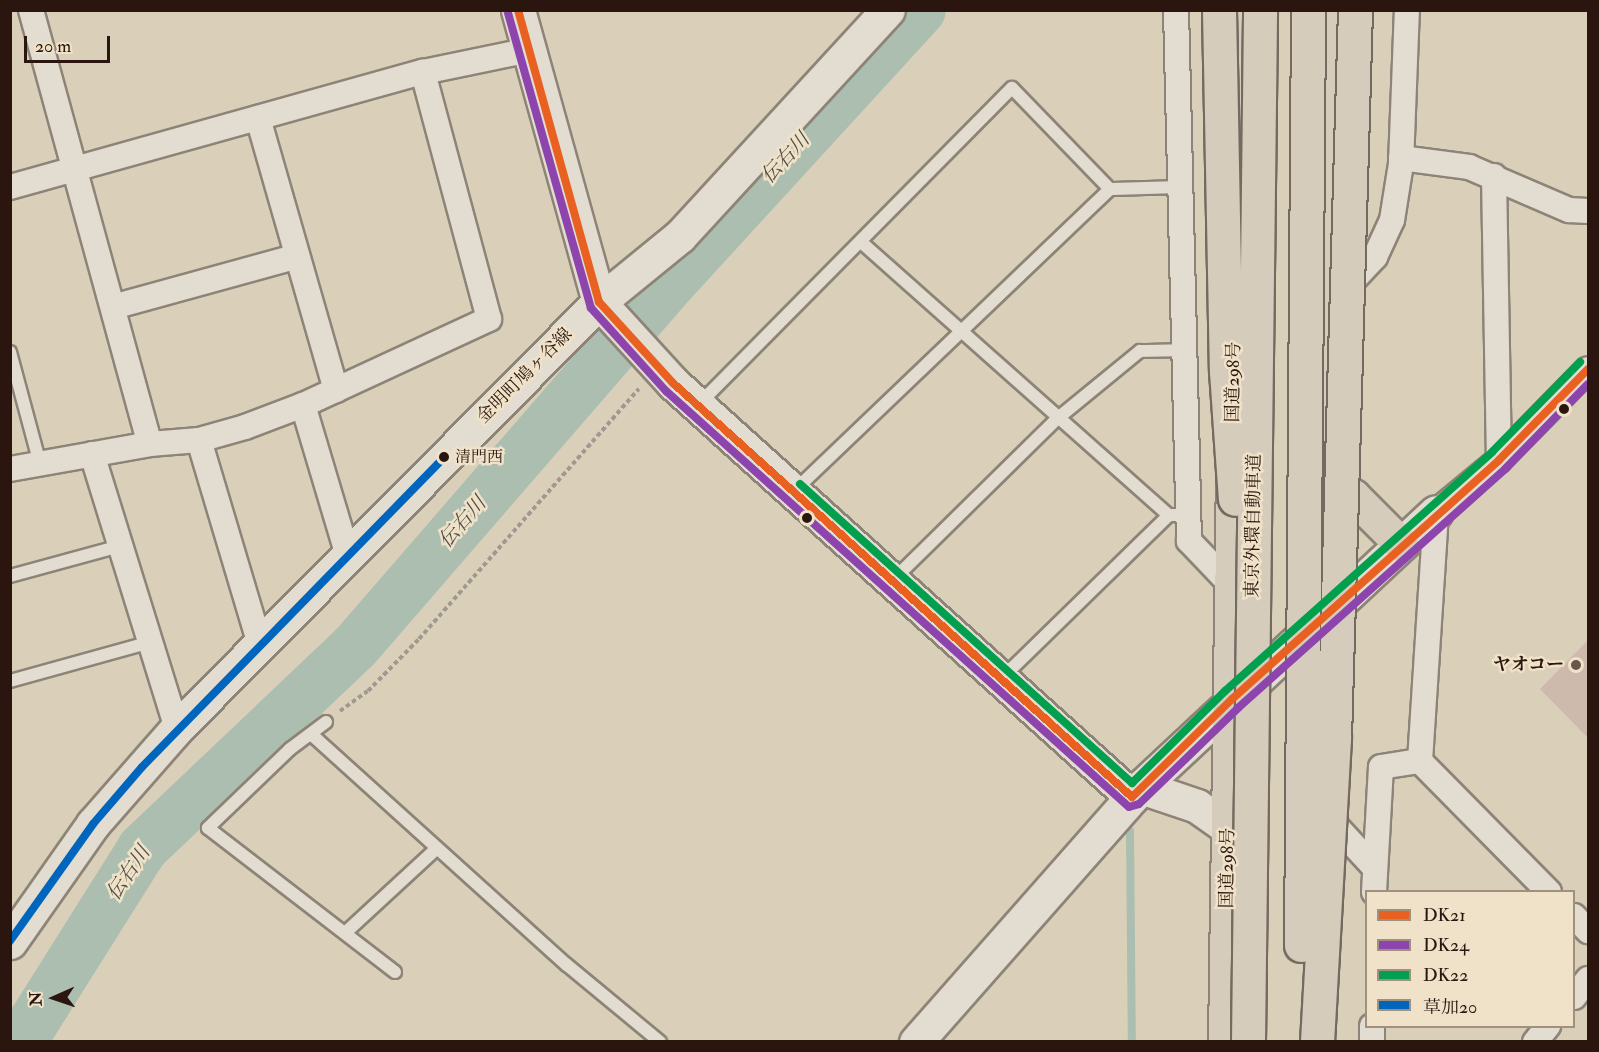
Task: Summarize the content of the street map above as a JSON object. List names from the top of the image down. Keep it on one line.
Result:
{"streets":{"highway":["国道298号","東京外環自動車道"],"street":["金明町鳩ヶ谷線"]},"crossings":[["国道298号","東京外環自動車道"]],"water":["伝右川"],"places":["清門西","ヤオコー"],"lines":["transit line DK21","transit line DK24","transit line DK22","transit line 草加20"],"legend":["DK21","DK24","DK22","草加20"],"scale_bar":"20 m","north":"left"}
